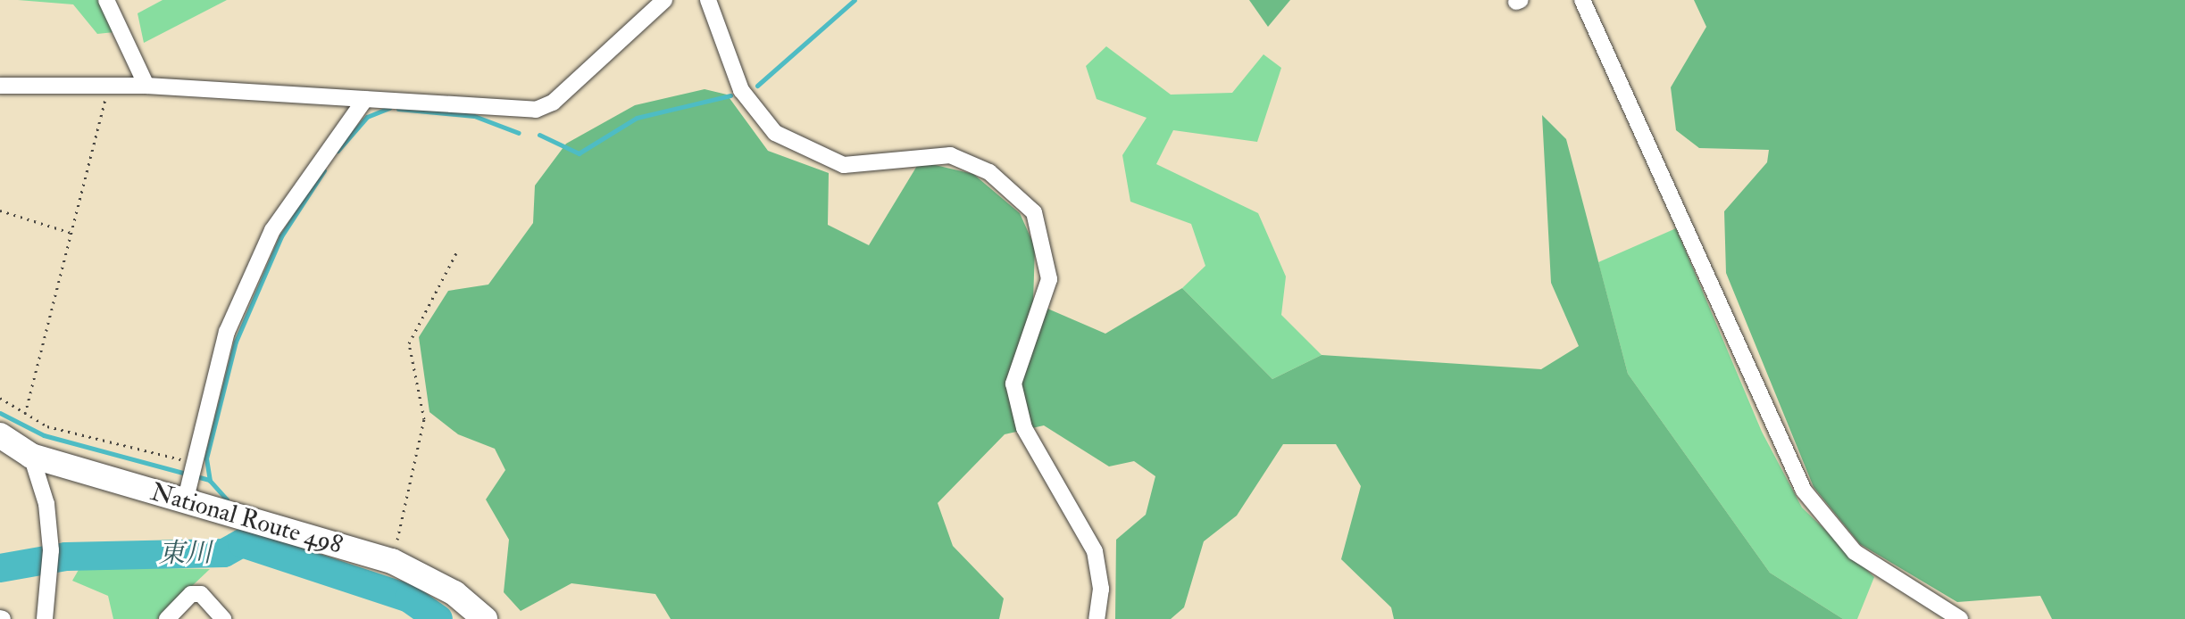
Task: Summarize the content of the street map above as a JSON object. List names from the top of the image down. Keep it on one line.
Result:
{"streets":{"highway":["National Route 498"]},"water":["東川"]}
